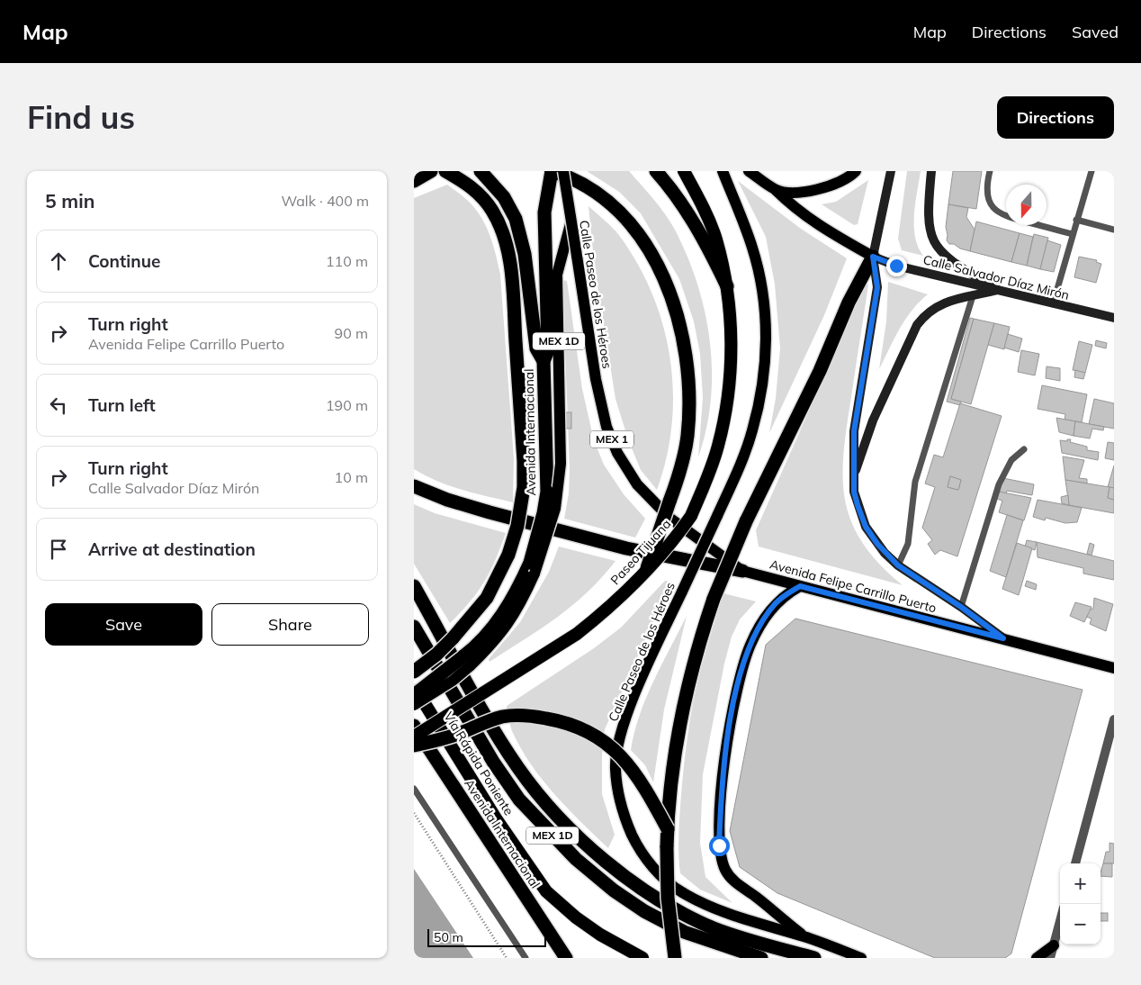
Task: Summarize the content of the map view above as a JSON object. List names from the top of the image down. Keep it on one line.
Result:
{"streets":{"highway":["MEX 1D","Avenida Internacional","Paseo Tijuana","Vía Rápida Poniente"],"main road":["Calle Salvador Díaz Mirón","Calle Paseo de los Héroes","MEX 1","Avenida Felipe Carrillo Puerto"]},"crossings":[["Calle Paseo de los Héroes","MEX 1D"],["Calle Paseo de los Héroes","Avenida Felipe Carrillo Puerto"],["MEX 1D","Avenida Internacional"]],"scale_bar":"50 m","north":"bottom","page":{"header":"Map","nav":["Map","Directions","Saved"],"buttons":["Directions",["Save","Share"]],"title":"Find us","heading":["5 min","Walk · 400 m"],"list":[["Continue","110 m"],["Turn right","Avenida Felipe Carrillo Puerto","90 m"],["Turn left","190 m"],["Turn right","Calle Salvador Díaz Mirón","10 m"],"Arrive at destination"],"map_buttons":["+","−"],"scale":"50 m"}}
